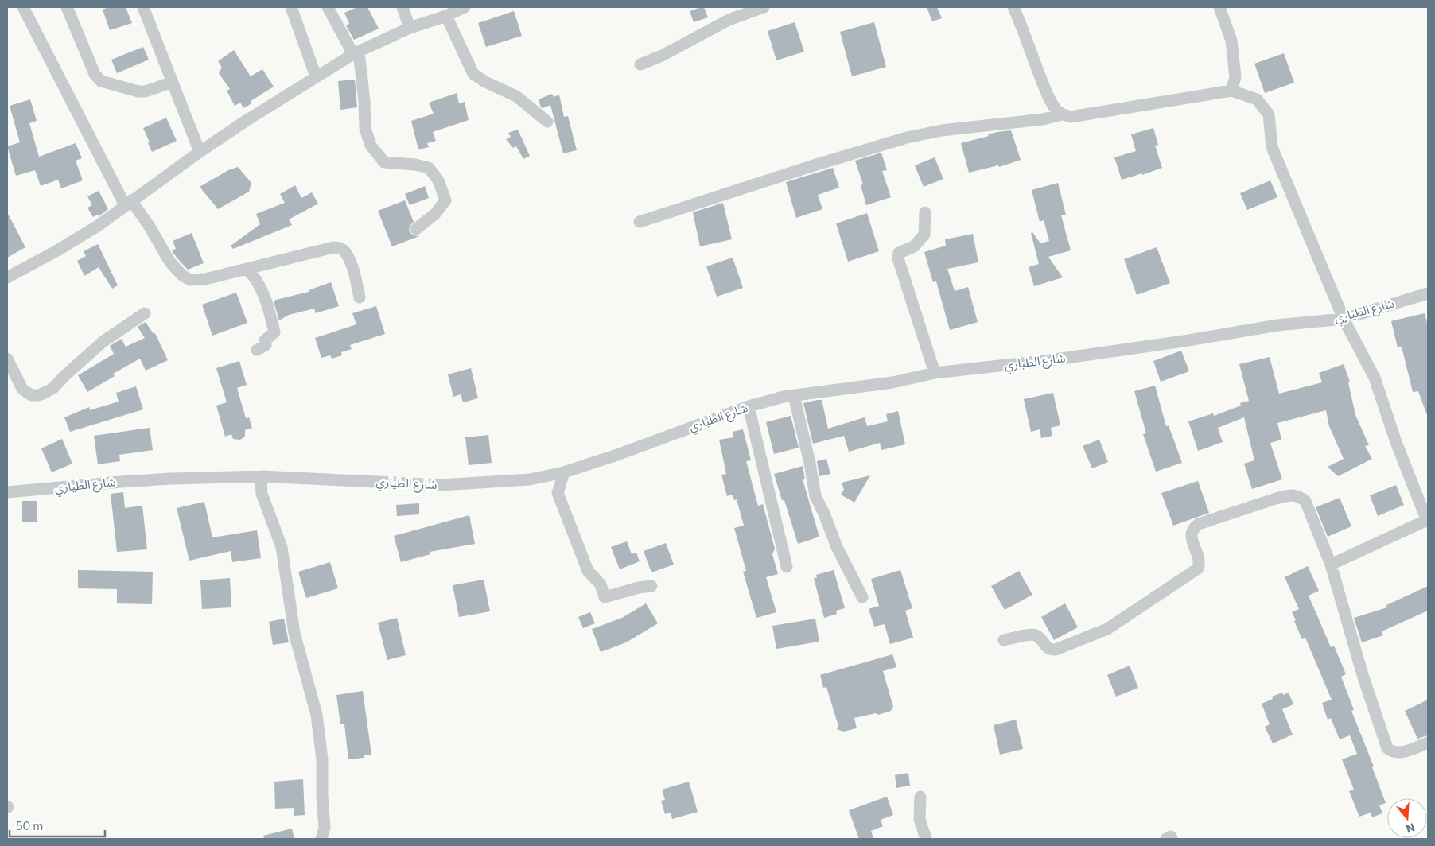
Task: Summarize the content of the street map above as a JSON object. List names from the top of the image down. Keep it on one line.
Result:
{"streets":{"street":["شارع الطياري"]},"scale_bar":"50 m","north":"bottom"}
